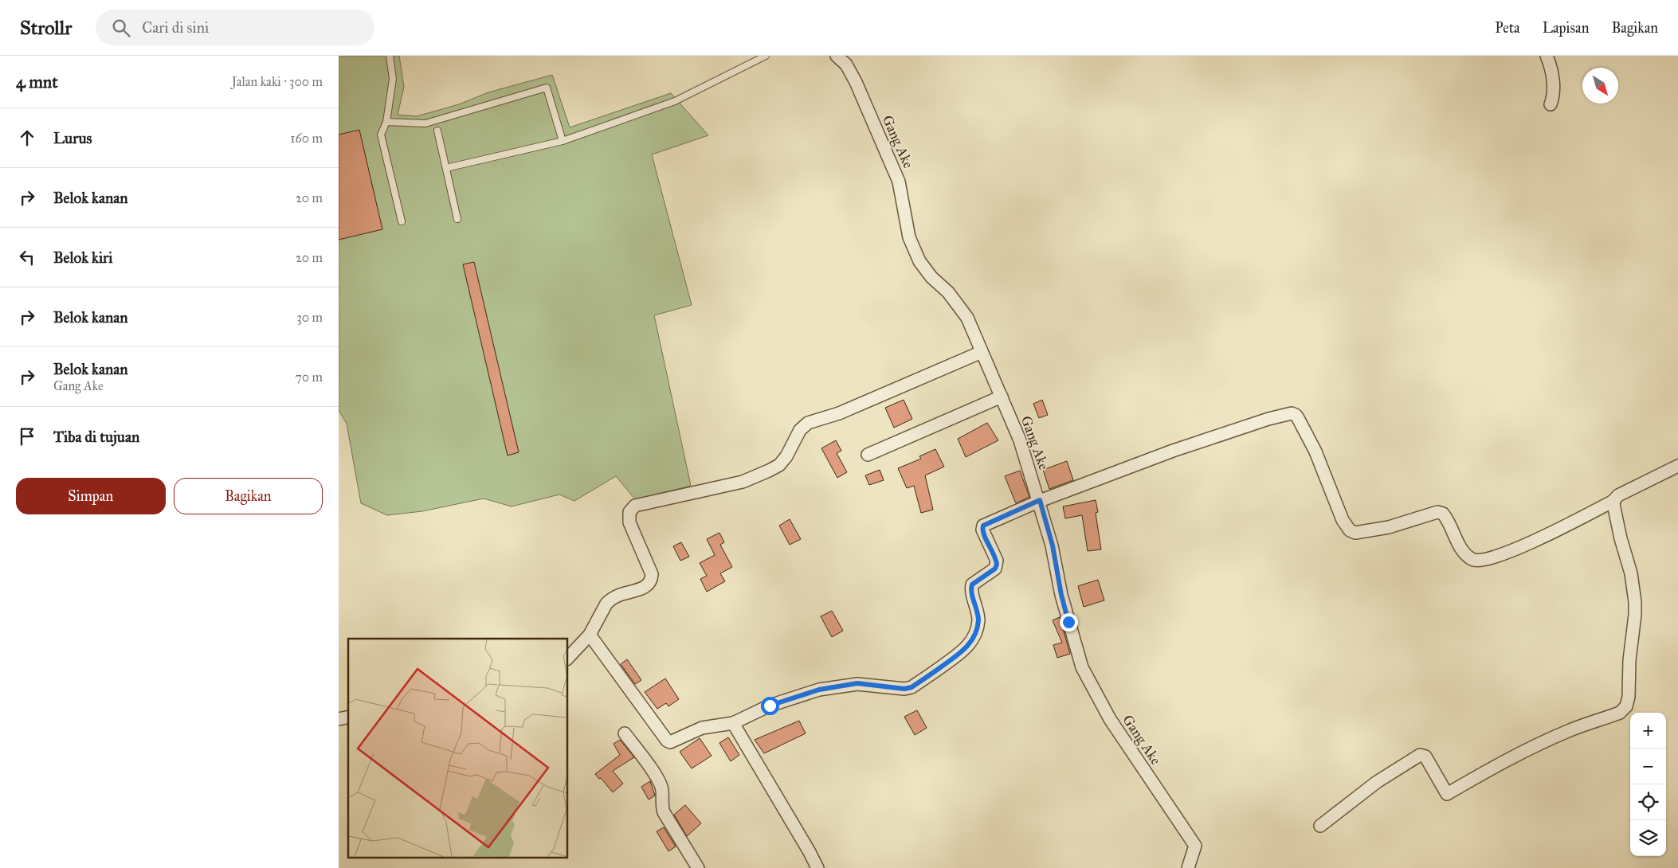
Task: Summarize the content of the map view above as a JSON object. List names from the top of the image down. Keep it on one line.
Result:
{"streets":{"street":["Gang Ake"]},"north":"bottom right","page":{"header":"Strollr","search":"Cari di sini","nav":["Peta","Lapisan","Bagikan"],"heading":["4 mnt","Jalan kaki · 300 m"],"list":[["Lurus","160 m"],["Belok kanan","20 m"],["Belok kiri","20 m"],["Belok kanan","30 m"],["Belok kanan","Gang Ake","70 m"],"Tiba di tujuan"],"buttons":["Simpan","Bagikan"],"map_buttons":["+","−"]}}
